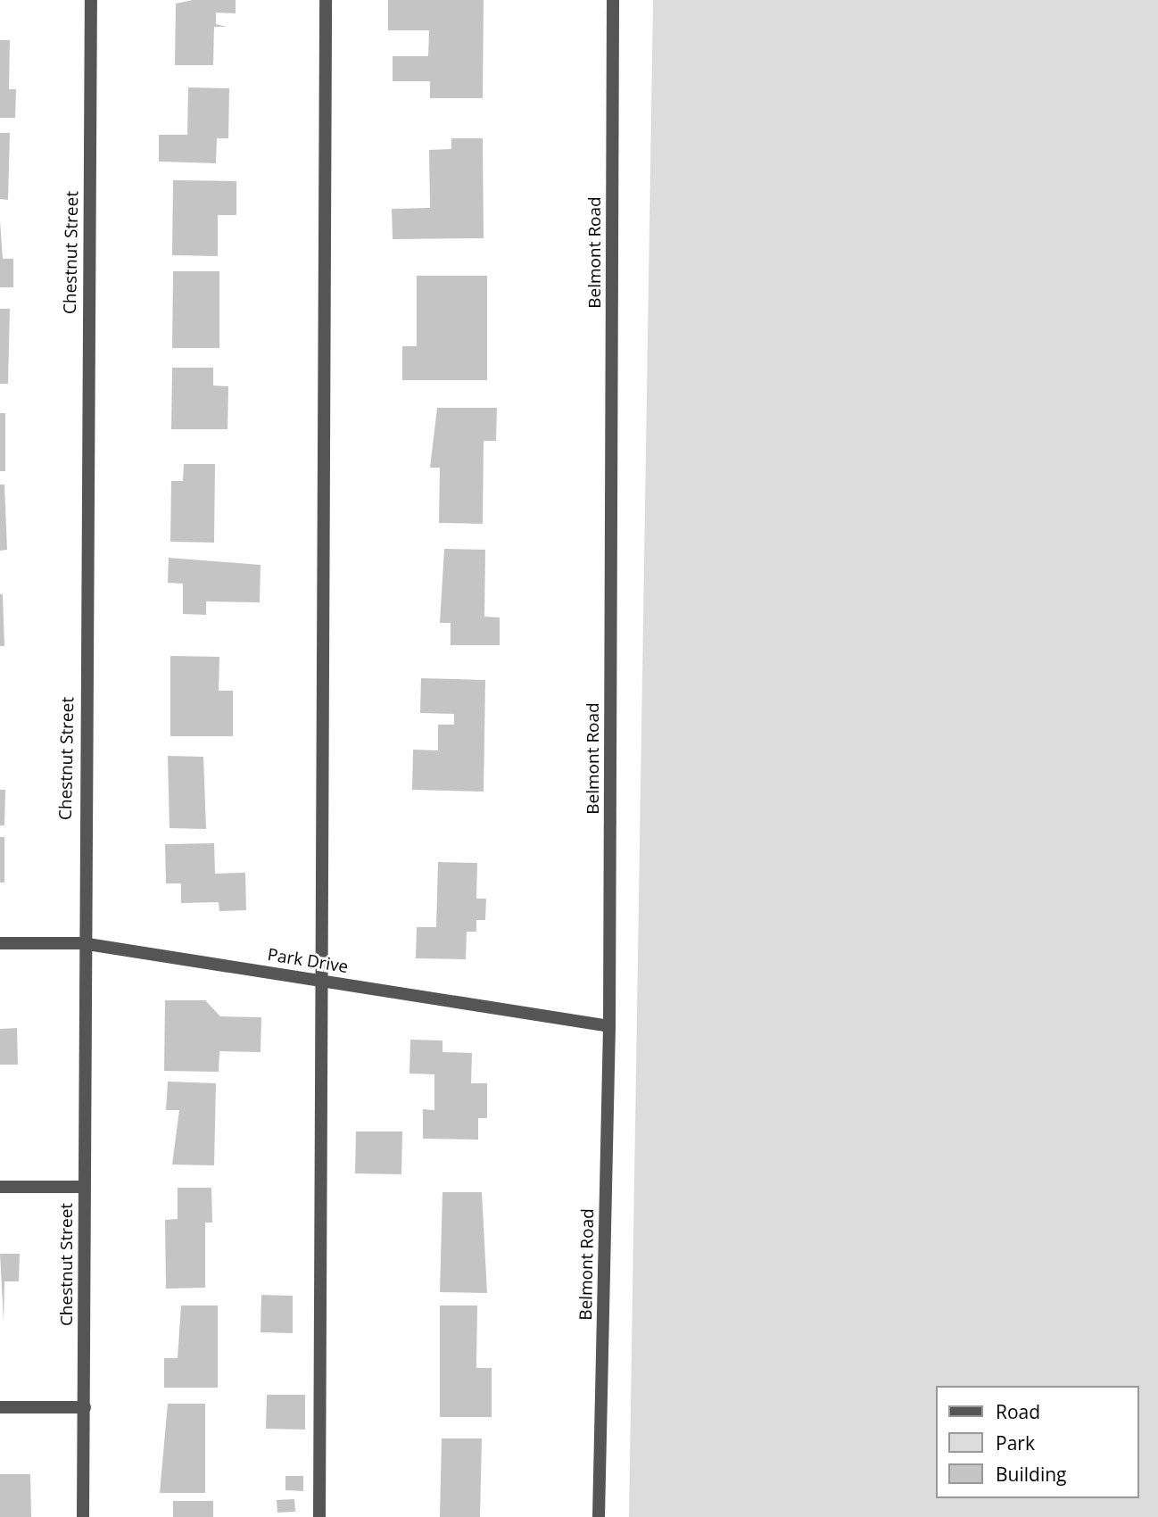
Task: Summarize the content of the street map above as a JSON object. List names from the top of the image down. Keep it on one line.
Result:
{"streets":{"street":["Chestnut Street","Belmont Road","Park Drive"]},"crossings":[["Chestnut Street","Park Drive"],["Belmont Road","Park Drive"]],"legend":["Road","Park","Building"]}
